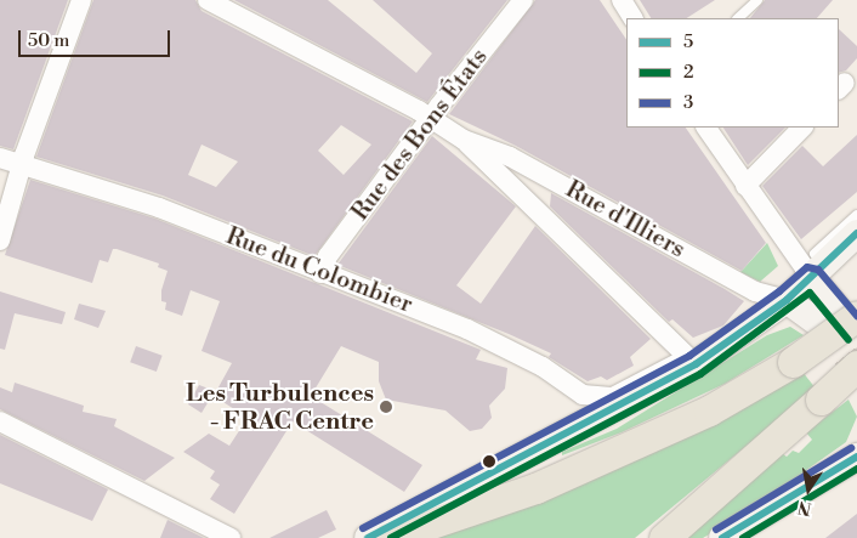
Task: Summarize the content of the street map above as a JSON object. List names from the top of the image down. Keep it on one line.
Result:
{"streets":{"street":["Rue des Bons États","Rue d'Illiers","Rue du Colombier"]},"crossings":[["Rue des Bons États","Rue d'Illiers"],["Rue des Bons États","Rue du Colombier"]],"places":["Les Turbulences - FRAC Centre"],"lines":["transit line 5","transit line 3","transit line 2"],"legend":["5","2","3"],"scale_bar":"50 m","north":"bottom"}
